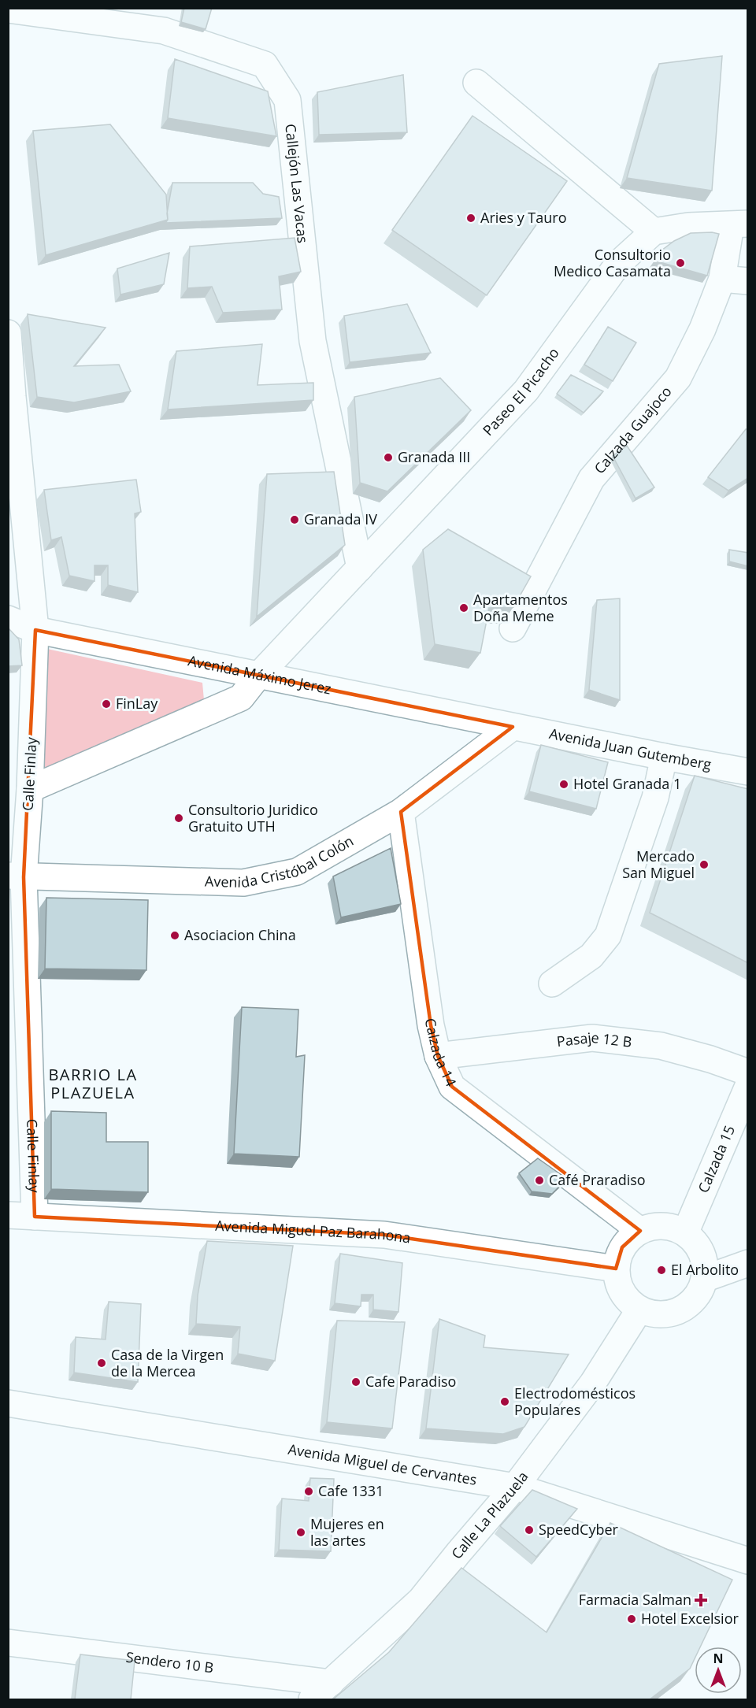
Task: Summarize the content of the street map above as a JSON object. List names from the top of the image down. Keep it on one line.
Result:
{"streets":{"street":["Callejón Las Vacas","Paseo El Picacho","Calzada Guajoco","Avenida Máximo Jerez","Avenida Juan Gutemberg","Calle Finlay","Avenida Cristóbal Colón","Pasaje 12 B","Calzada 14","Calzada 15","Avenida Miguel Paz Barahona","Avenida Miguel de Cervantes","Calle La Plazuela","Sendero 10 B"]},"crossings":[["Callejón Las Vacas","Paseo El Picacho"],["Paseo El Picacho","Avenida Máximo Jerez"],["Paseo El Picacho","Calle Finlay"],["Avenida Máximo Jerez","Avenida Juan Gutemberg"],["Avenida Máximo Jerez","Calle Finlay"],["Avenida Máximo Jerez","Avenida Cristóbal Colón"],["Avenida Juan Gutemberg","Avenida Cristóbal Colón"],["Calle Finlay","Avenida Cristóbal Colón"],["Calle Finlay","Avenida Miguel Paz Barahona"],["Avenida Cristóbal Colón","Calzada 14"],["Pasaje 12 B","Calzada 14"],["Calzada 14","Calzada 15"],["Calzada 14","Avenida Miguel Paz Barahona"],["Calzada 14","Calle La Plazuela"],["Calzada 15","Avenida Miguel Paz Barahona"],["Calzada 15","Calle La Plazuela"],["Avenida Miguel Paz Barahona","Calle La Plazuela"],["Avenida Miguel de Cervantes","Calle La Plazuela"],["Calle La Plazuela","Sendero 10 B"]],"districts":["BARRIO LA PLAZUELA"],"places":{"other":["Aries y Tauro","Consultorio Medico Casamata","Granada III","Granada IV","Apartamentos Doña Meme","FinLay","Hotel Granada 1","Consultorio Juridico Gratuito UTH","Mercado San Miguel","Asociacion China","Café Praradiso","El Arbolito","Casa de la Virgen de la Mercea","Cafe Paradiso","Electrodomésticos Populares","Cafe 1331","SpeedCyber","Mujeres en las artes","Hotel Excelsior"],"health":["Farmacia Salman"]},"north":"top"}
